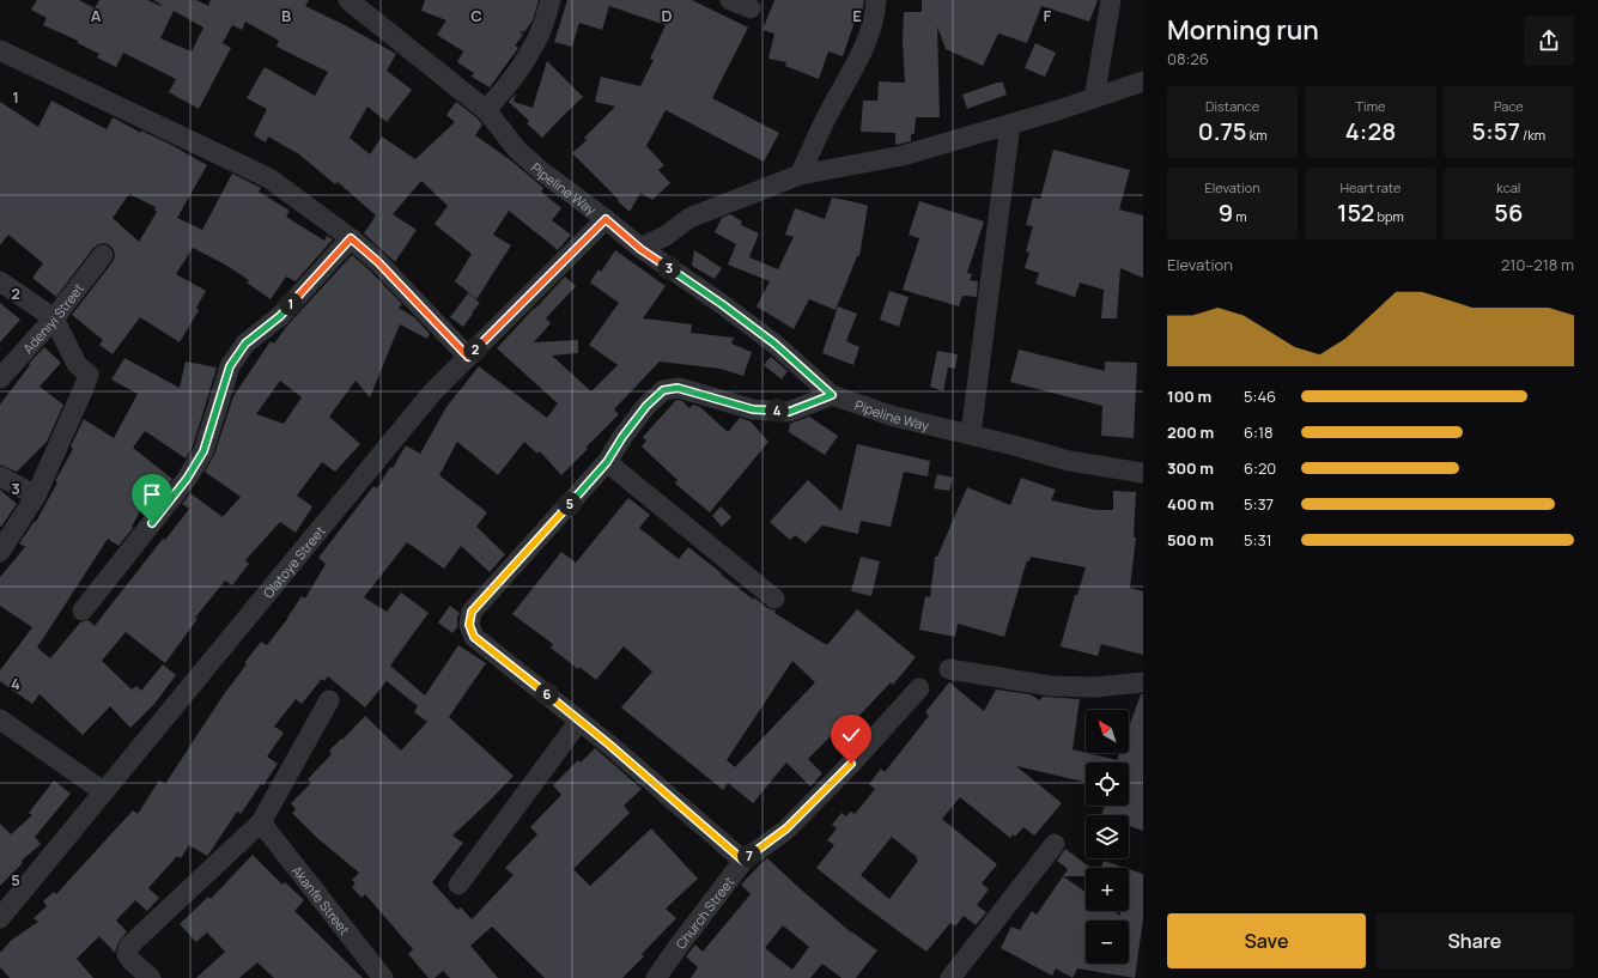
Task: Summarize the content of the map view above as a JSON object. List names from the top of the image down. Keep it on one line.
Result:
{"streets":{"street":["Pipeline Way","Adeniyi Street","Olatoye Street","Akanfe Street","Church Street"]},"crossings":[["Pipeline Way","Olatoye Street"]],"north":"top left","page":{"heading":["Morning run","08:26"],"stats":[["Distance","0.75 km"],["Time","4:28"],["Pace","5:57 /km"],["Elevation","9 m"],["Heart rate","152 bpm"],["kcal","56"]],"chart":["Elevation","210–218 m"],"pins":["3","1","2","4","5","6","7"],"list":[{"name":"100 m","note":"5:46"},{"name":"200 m","note":"6:18"},{"name":"300 m","note":"6:20"},{"name":"400 m","note":"5:37"},{"name":"500 m","note":"5:31"}],"map_buttons":["+","−"],"buttons":["Save","Share"]},"grid":{"columns":["A","B","C","D","E","F"],"rows":["1","2","3","4","5"]}}
